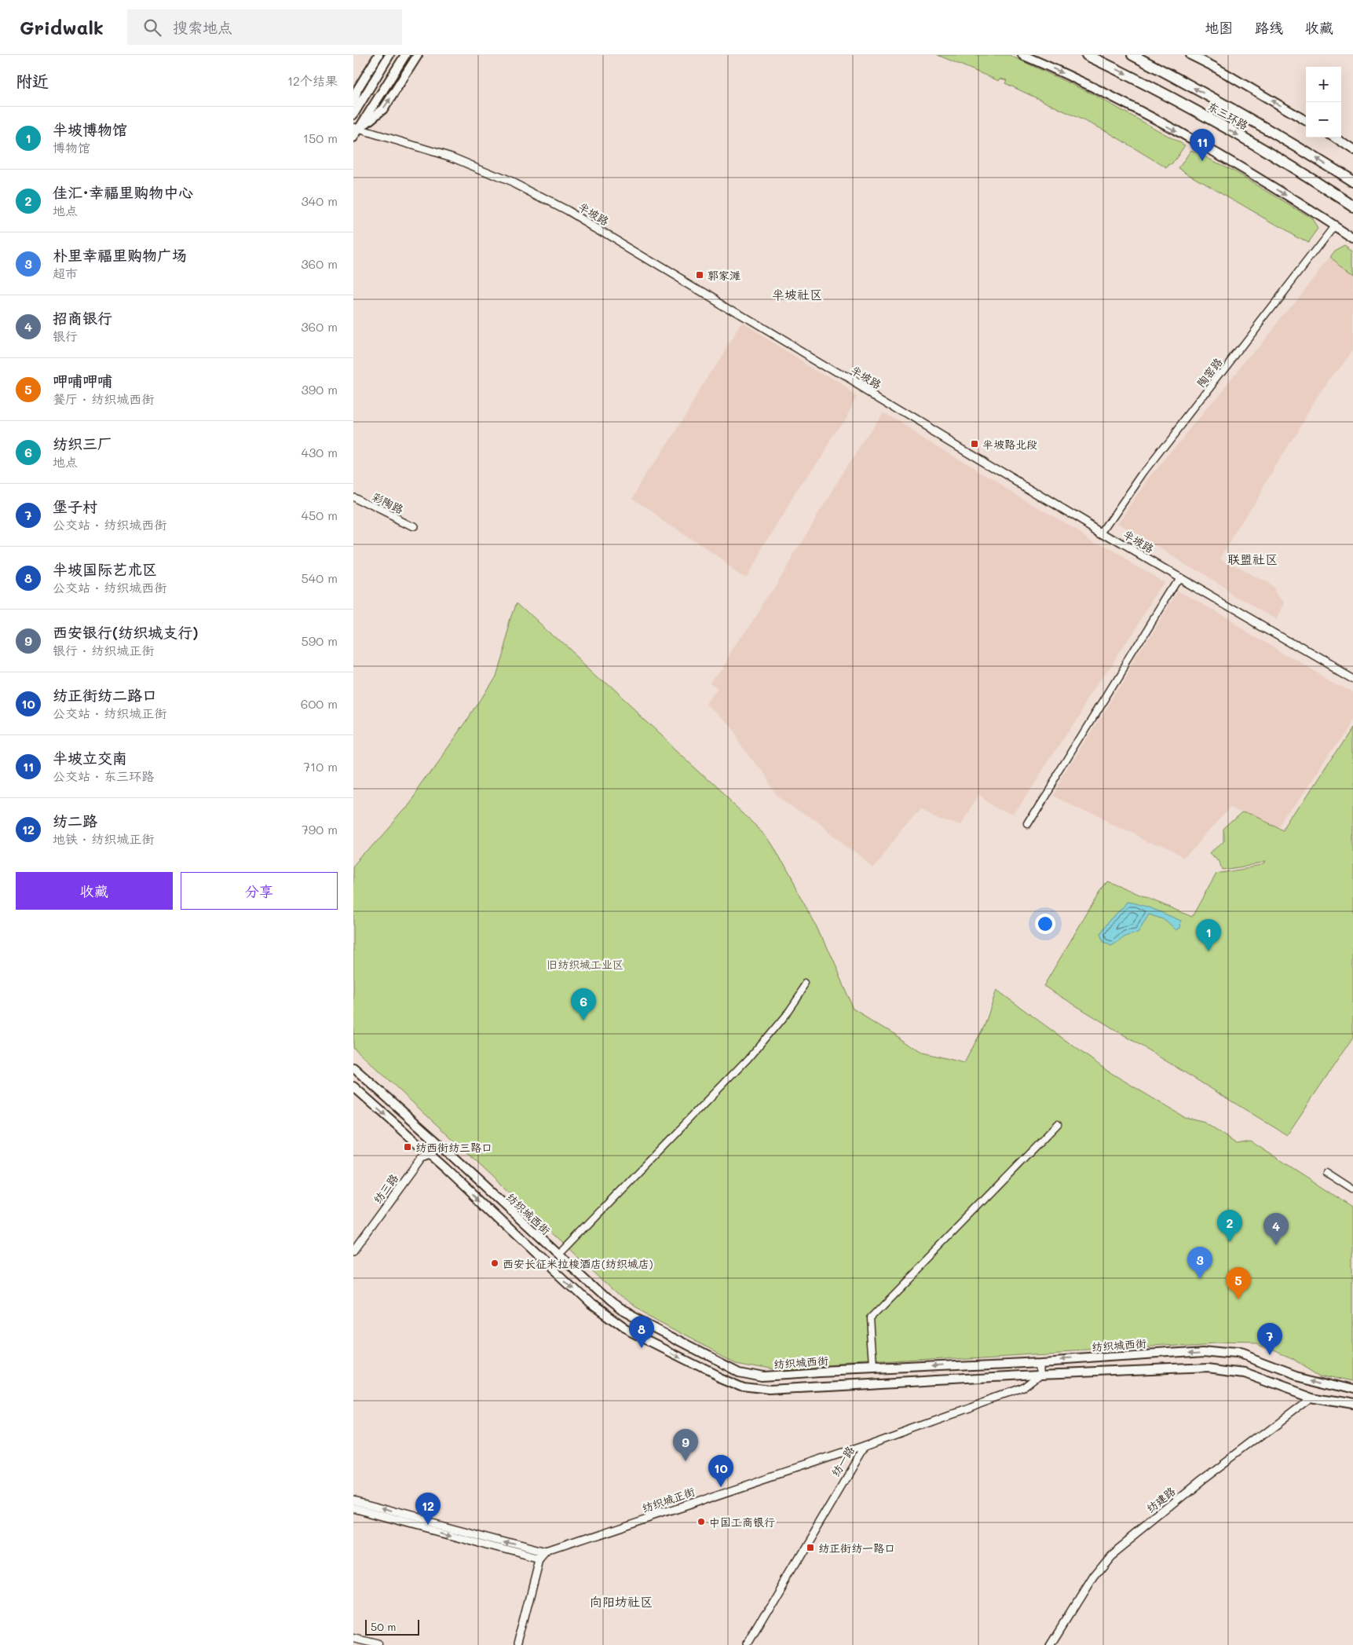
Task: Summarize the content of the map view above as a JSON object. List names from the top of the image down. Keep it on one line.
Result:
{"streets":{"highway":["东三环路"],"main road":["纺织城西街"],"street":["半坡路","陶窑路","彩陶路","纺三路","纺一路","纺织城正街","纺建路"]},"crossings":[["半坡路","陶窑路"],["纺三路","纺织城西街"],["纺一路","纺织城正街"]],"districts":["半坡社区","联盟社区","向阳坊社区"],"parks":["旧纺织城工业区"],"places":{"transit":["郭家滩","半坡路北段","纺西街纺三路口","纺正街纺一路口"],"other":["西安长征米拉梭酒店(纺织城店)","中国工商银行"]},"scale_bar":"50 m","page":{"header":"Gridwalk","search":"搜索地点","nav":["地图","路线","收藏"],"heading":["附近","12个结果"],"map_buttons":["+","−"],"list":[{"mark":"1","name":"半坡博物馆","note":"博物馆","value":"150 m"},{"mark":"2","name":"佳汇·幸福里购物中心","note":"地点","value":"340 m"},{"mark":"3","name":"朴里幸福里购物广场","note":"超市","value":"360 m"},{"mark":"4","name":"招商银行","note":"银行","value":"360 m"},{"mark":"5","name":"呷哺呷哺","note":"餐厅 · 纺织城西街","value":"390 m"},{"mark":"6","name":"纺织三厂","note":"地点","value":"430 m"},{"mark":"7","name":"堡子村","note":"公交站 · 纺织城西街","value":"450 m"},{"mark":"8","name":"半坡国际艺术区","note":"公交站 · 纺织城西街","value":"540 m"},{"mark":"9","name":"西安银行(纺织城支行)","note":"银行 · 纺织城正街","value":"590 m"},{"mark":"10","name":"纺正街纺二路口","note":"公交站 · 纺织城正街","value":"600 m"},{"mark":"11","name":"半坡立交南","note":"公交站 · 东三环路","value":"710 m"},{"mark":"12","name":"纺二路","note":"地铁 · 纺织城正街","value":"790 m"}],"pins":["11","1","6","2","4","3","5","8","7","9","10","12"],"buttons":["收藏","分享"],"scale":"50 m"}}
